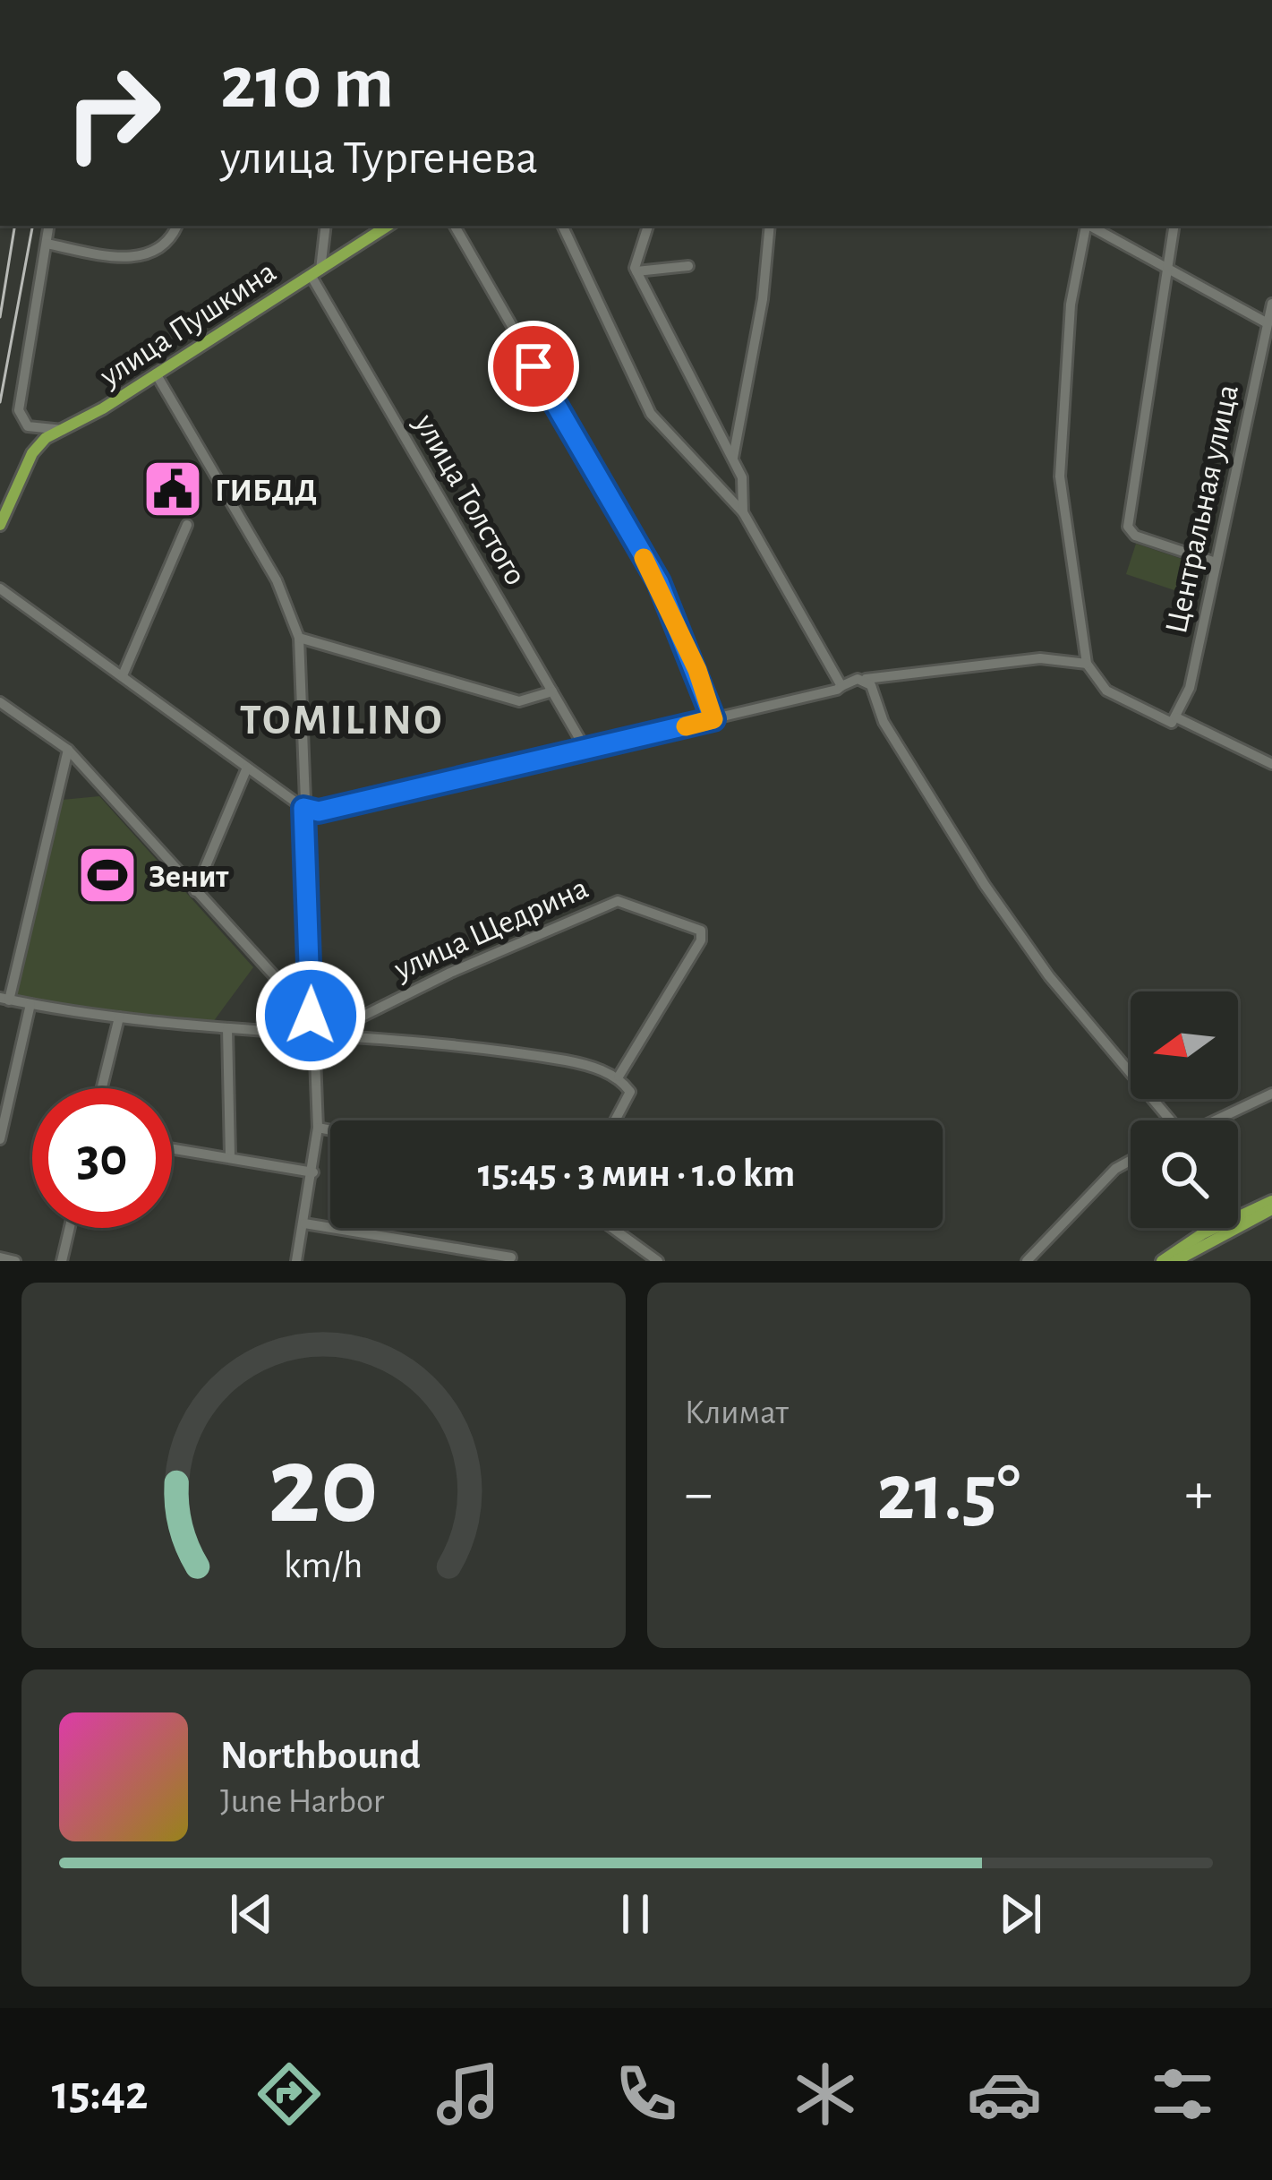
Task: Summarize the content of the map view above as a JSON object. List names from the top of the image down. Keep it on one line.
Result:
{"streets":{"main road":["улица Пушкина"],"street":["улица Толстого","Центральная улица","улица Щедрина"]},"crossings":[["улица Пушкина","улица Толстого"]],"districts":["TOMILINO"],"places":{"public building":["ГИБДД"],"sports":["Зенит"]},"north":"left","page":{"turn":["210 m","улица Тургенева"],"limit":"30","trip":"15:45 · 3 мин · 1.0 km","tile":"Климат","heat":["−","21.5°","+"],"song":["Northbound","June Harbor"],"tabs":"15:42","gauge":["20","km/h"]}}
